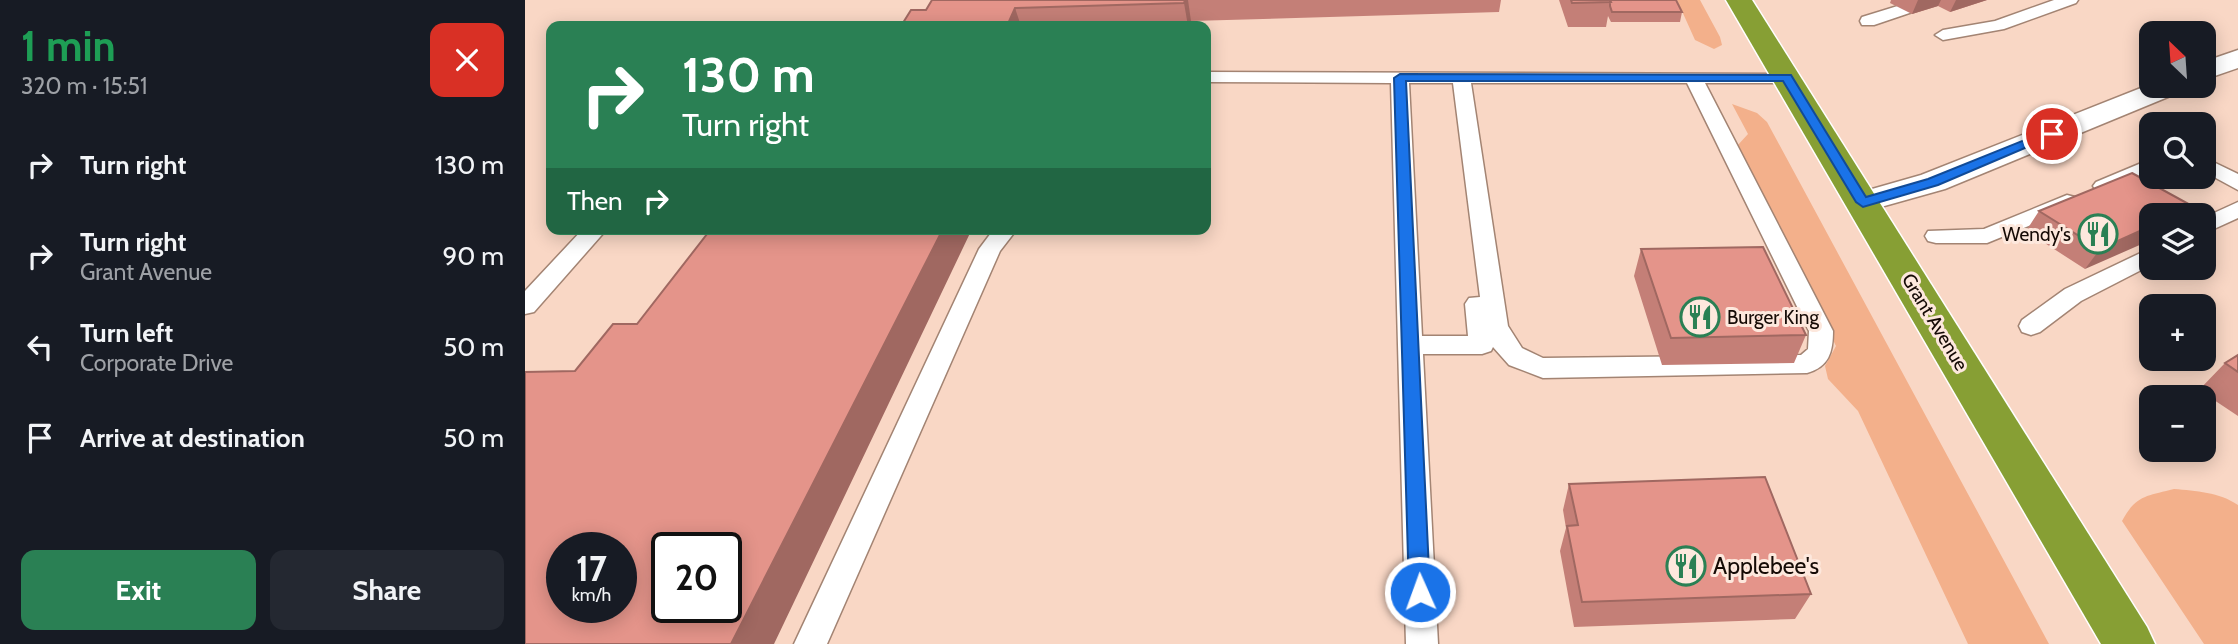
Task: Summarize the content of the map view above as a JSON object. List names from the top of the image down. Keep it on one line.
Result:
{"streets":{"highway":["Grant Avenue"]},"places":{"restaurant":["Wendy's","Burger King","Applebee's"]},"north":"top left","page":{"heading":["1 min","320 m · 15:51"],"map_buttons":["+","−"],"turn":["130 m","Turn right"],"list":[{"name":"Turn right","value":"130 m"},{"name":"Turn right","note":"Grant Avenue","value":"90 m"},{"name":"Turn left","note":"Corporate Drive","value":"50 m"},{"name":"Arrive at destination","value":"50 m"}],"then":"Then","speed":"17 km/h","limit":"20","buttons":["Exit","Share"]}}
